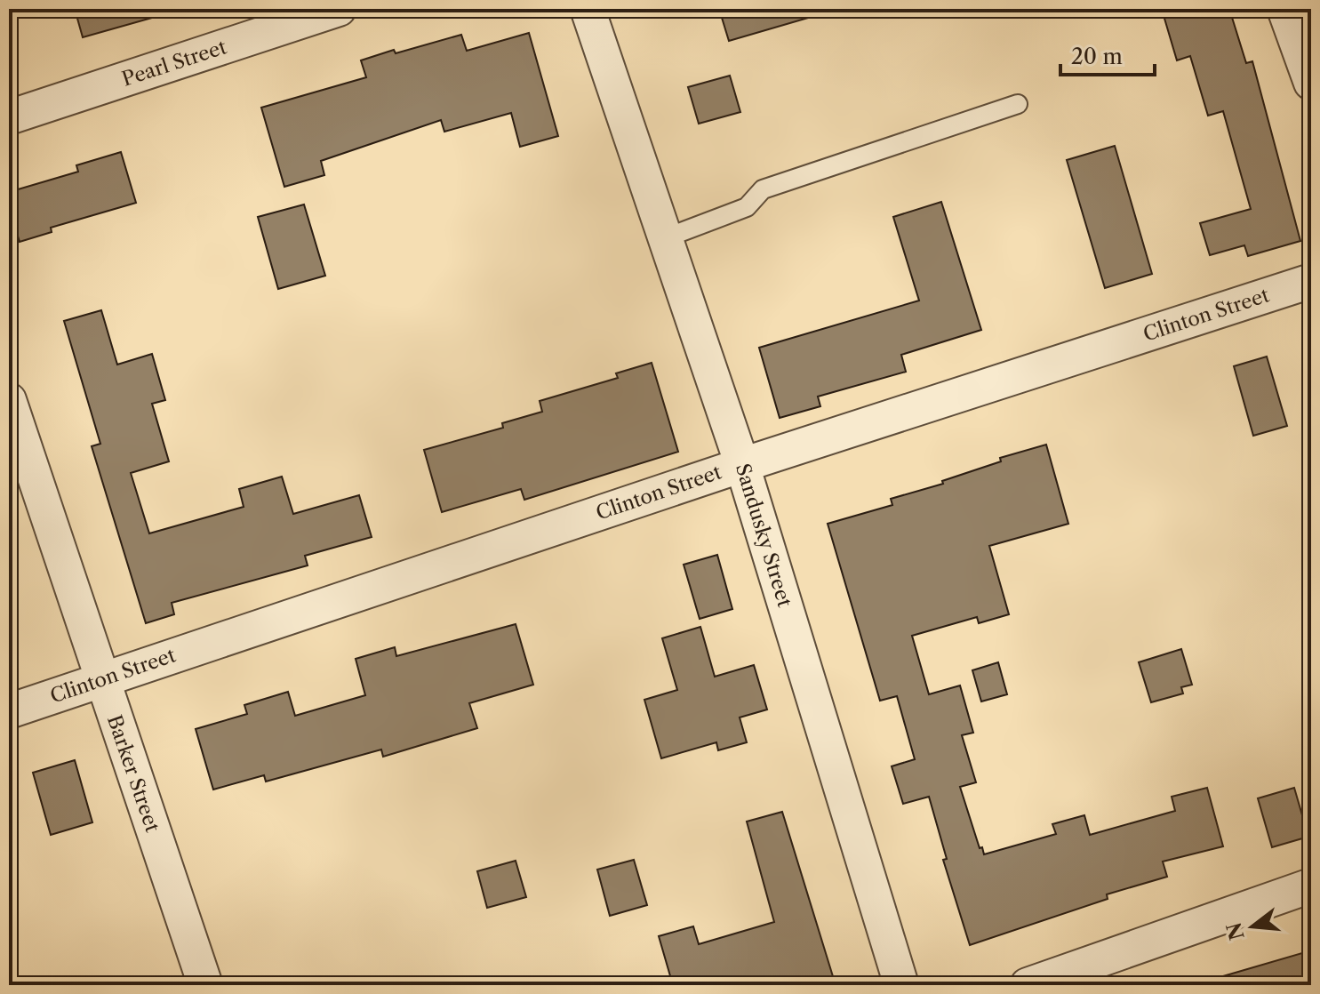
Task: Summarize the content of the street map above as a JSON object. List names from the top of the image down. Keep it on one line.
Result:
{"streets":{"street":["Pearl Street","Clinton Street","Sandusky Street","Barker Street"]},"crossings":[["Clinton Street","Sandusky Street"],["Clinton Street","Barker Street"]],"scale_bar":"20 m","north":"left"}
